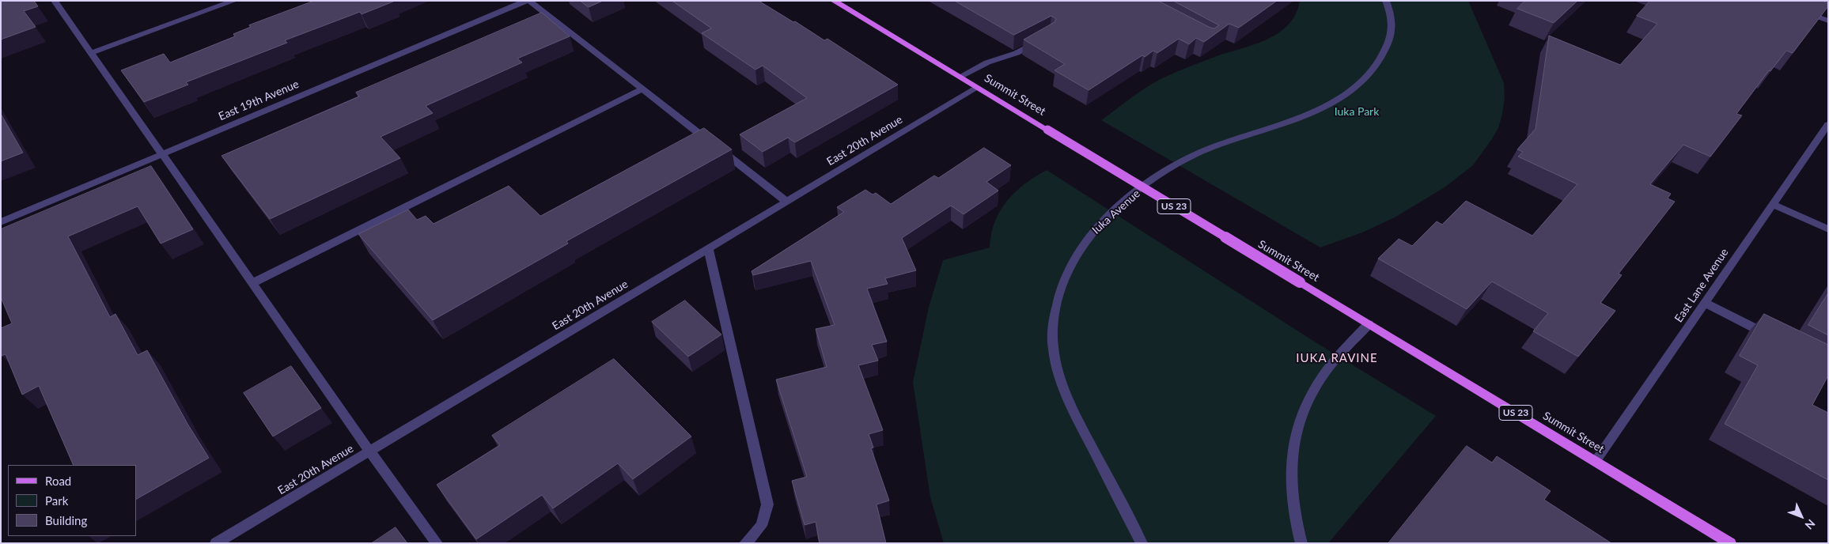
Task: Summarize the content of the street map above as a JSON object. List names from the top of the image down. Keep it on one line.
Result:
{"streets":{"main road":["Summit Street","US 23"],"street":["East 19th Avenue","East 20th Avenue","Iuka Avenue","East Lane Avenue"]},"crossings":[["Summit Street","East 20th Avenue"],["Summit Street","East Lane Avenue"]],"districts":["IUKA RAVINE"],"parks":["Iuka Park"],"legend":["Road","Park","Building"],"north":"bottom right"}
